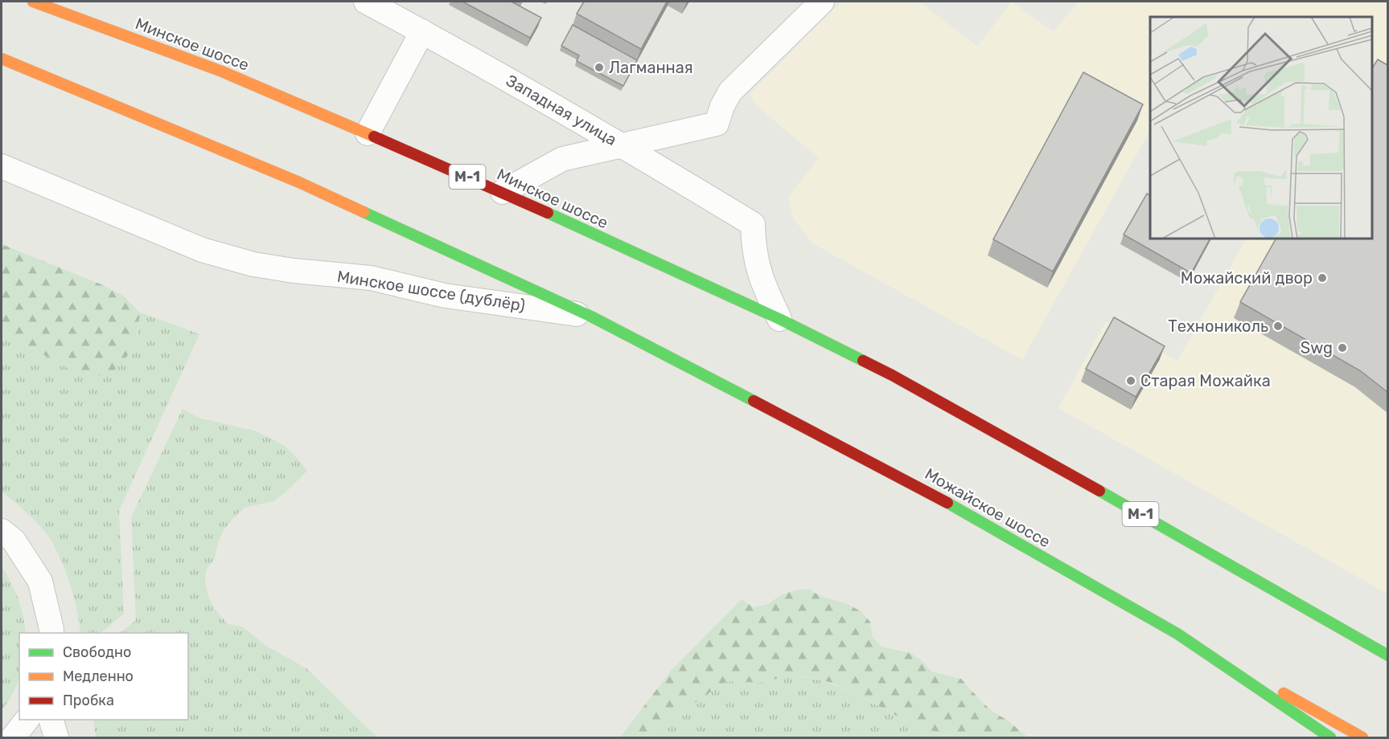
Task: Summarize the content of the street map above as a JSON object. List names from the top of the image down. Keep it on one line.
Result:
{"streets":{"main road":["Минское шоссе","М-1","Можайское шоссе"],"street":["Западная улица","Минское шоссе (дублёр)"]},"crossings":[["Минское шоссе","Западная улица"],["Минское шоссе (дублёр)","Можайское шоссе"]],"places":["Лагманная","Можайский двор","Технониколь","Swg","Старая Можайка"],"legend":["Свободно","Медленно","Пробка"]}
